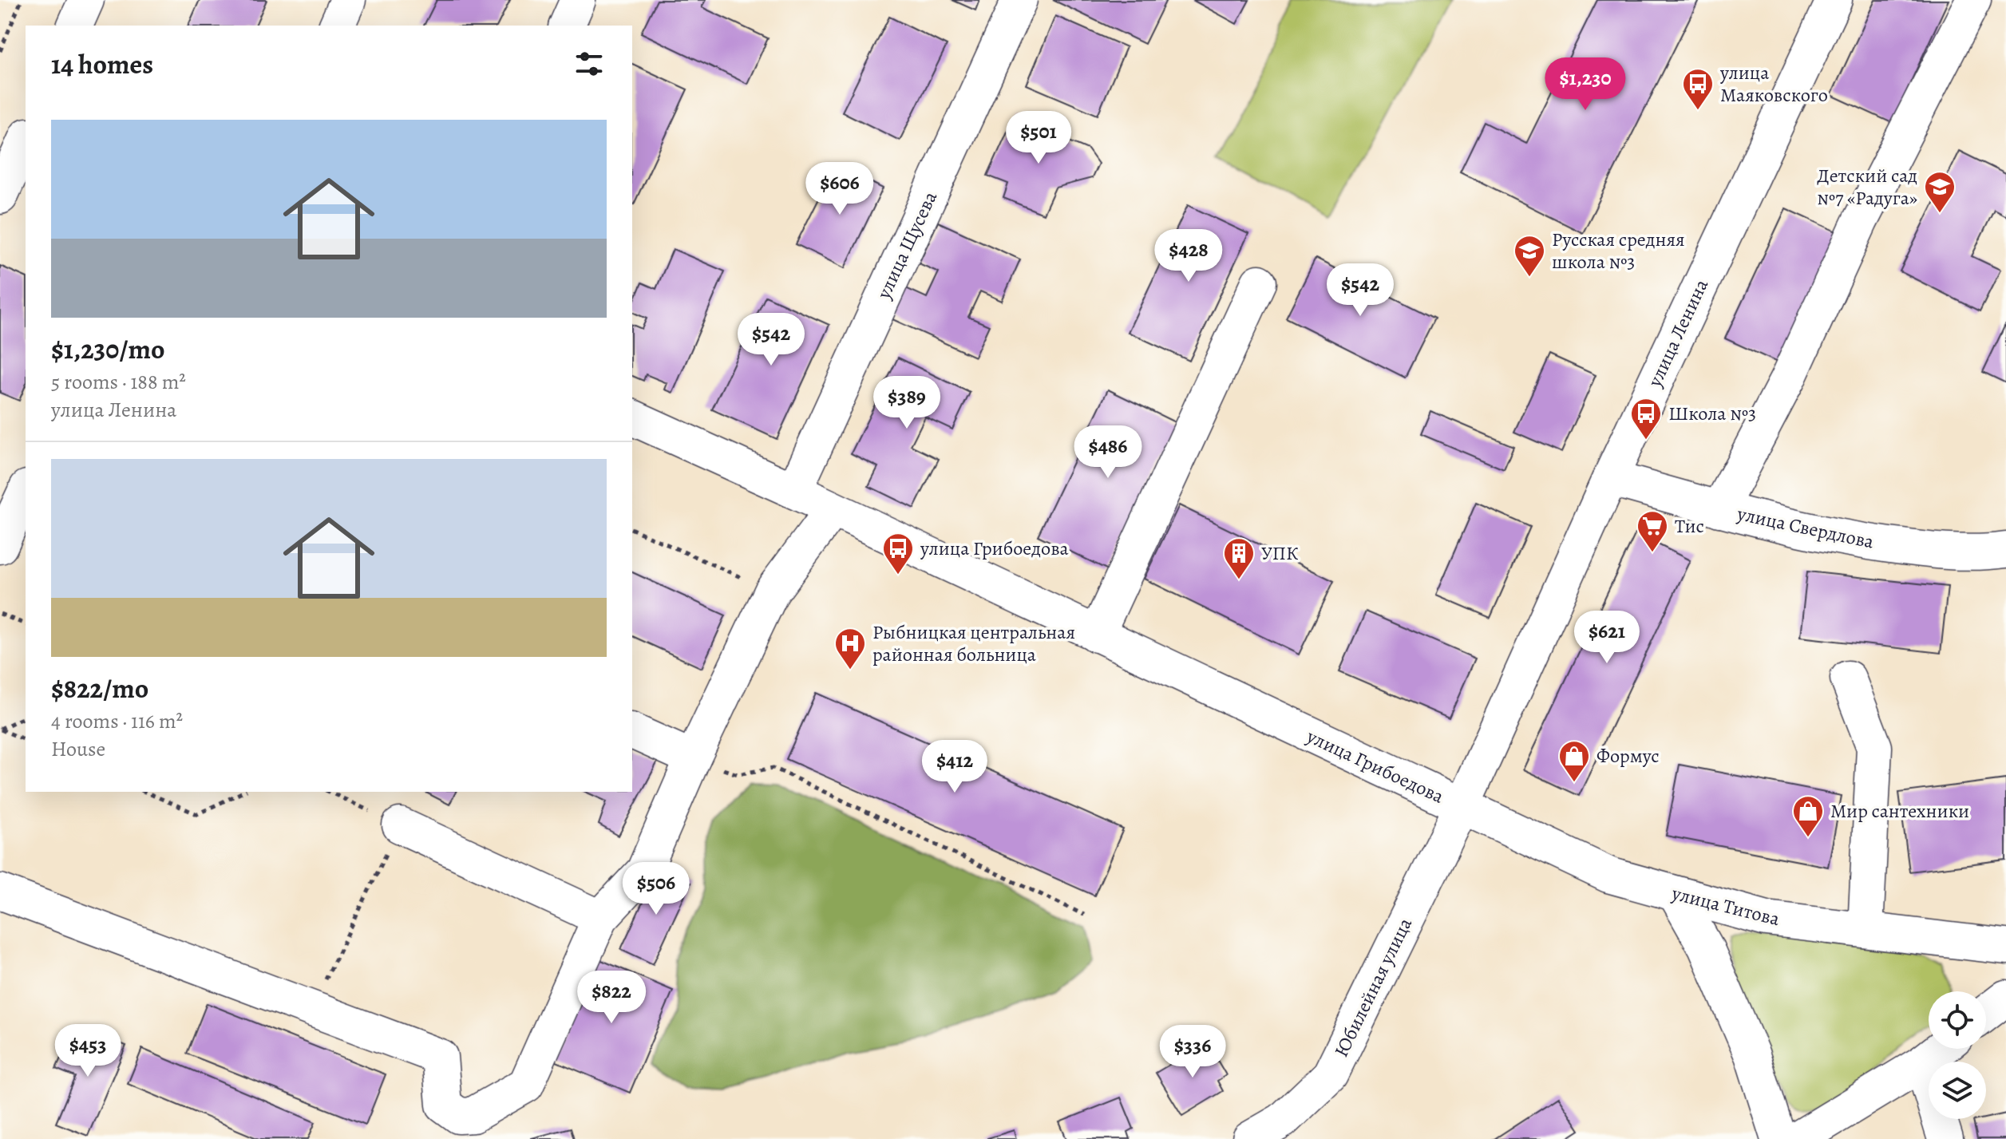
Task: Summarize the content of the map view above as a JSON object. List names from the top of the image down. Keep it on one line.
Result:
{"streets":{"street":["улица Щусева","улица Ленина","улица Свердлова","улица Грибоедова","улица Титова","Юбилейная улица"]},"crossings":[["улица Щусева","улица Грибоедова"],["улица Ленина","улица Свердлова"],["улица Ленина","улица Грибоедова"],["улица Ленина","улица Титова"],["улица Ленина","Юбилейная улица"],["улица Грибоедова","улица Титова"],["улица Грибоедова","Юбилейная улица"],["улица Титова","Юбилейная улица"]],"places":{"bus stop":["улица Маяковского","Школа №3","улица Грибоедова"],"school or university":["Детский сад №7 «Радуга»","Русская средняя школа №3"],"supermarket":["Тис"],"building":["УПК"],"hospital":["Рыбницкая центральная районная больница"],"shop":["Формус","Мир сантехники"]},"page":{"heading":"14 homes","price":["$1,230","$501","$606","$428","$542","$542","$389","$486","$621","$412","$506","$822","$453","$336"],"list":[{"name":"$1,230/mo","note":"5 rooms · 188 m² · улица Ленина"},{"name":"$822/mo","note":"4 rooms · 116 m² · House"}]}}
